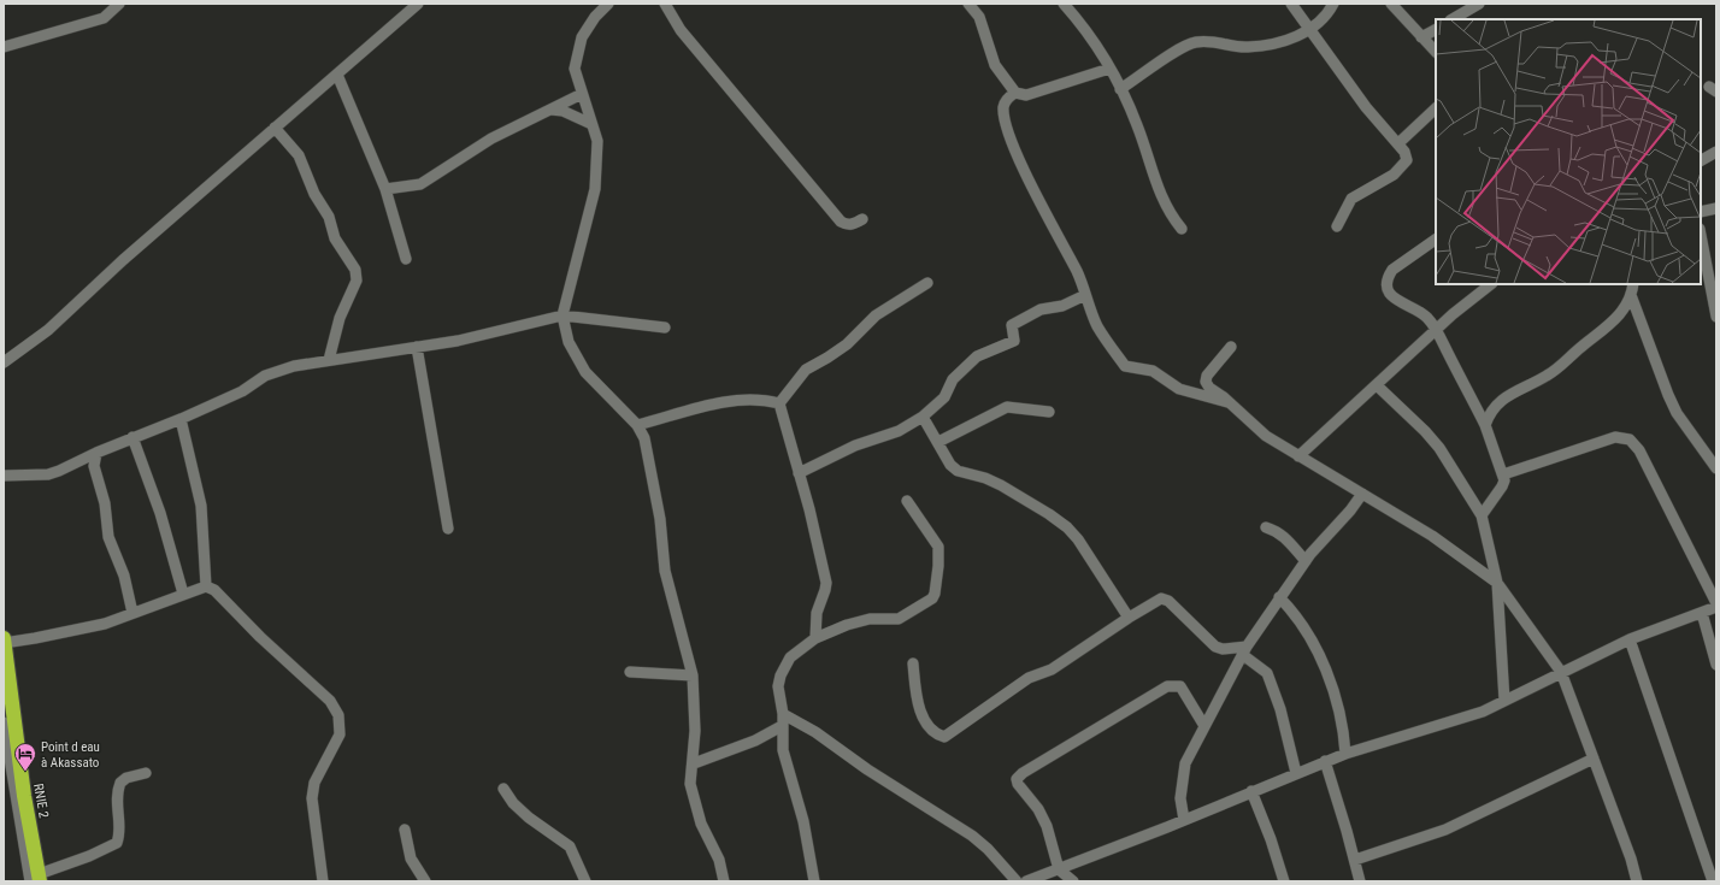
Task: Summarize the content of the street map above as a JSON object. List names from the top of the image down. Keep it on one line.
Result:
{"streets":{"highway":["RNIE 2"]},"places":{"hotel":["Point d eau à Akassato"]}}
